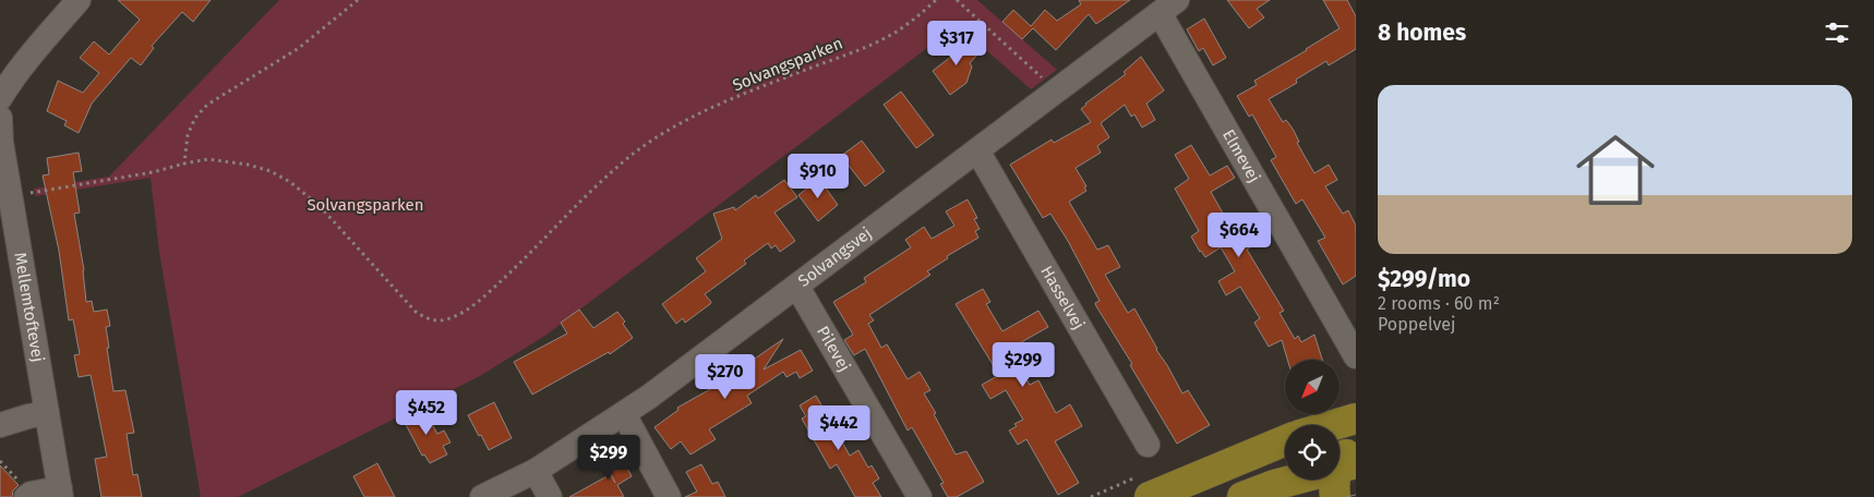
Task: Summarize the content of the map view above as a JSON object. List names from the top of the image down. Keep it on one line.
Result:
{"streets":{"street":["Elmevej","Solvangsvej","Hasselvej","Mellemtoftevej","Pilevej"],"path":["Solvangsparken"]},"crossings":[["Solvangsparken","Mellemtoftevej"],["Elmevej","Solvangsvej"],["Solvangsvej","Hasselvej"],["Solvangsvej","Pilevej"]],"parks":["Solvangsparken"],"north":"bottom left","page":{"heading":"8 homes","price":["$317","$910","$664","$299","$270","$452","$442","$299"],"list":[{"name":"$299/mo","note":"2 rooms · 60 m² · Poppelvej"}]}}
